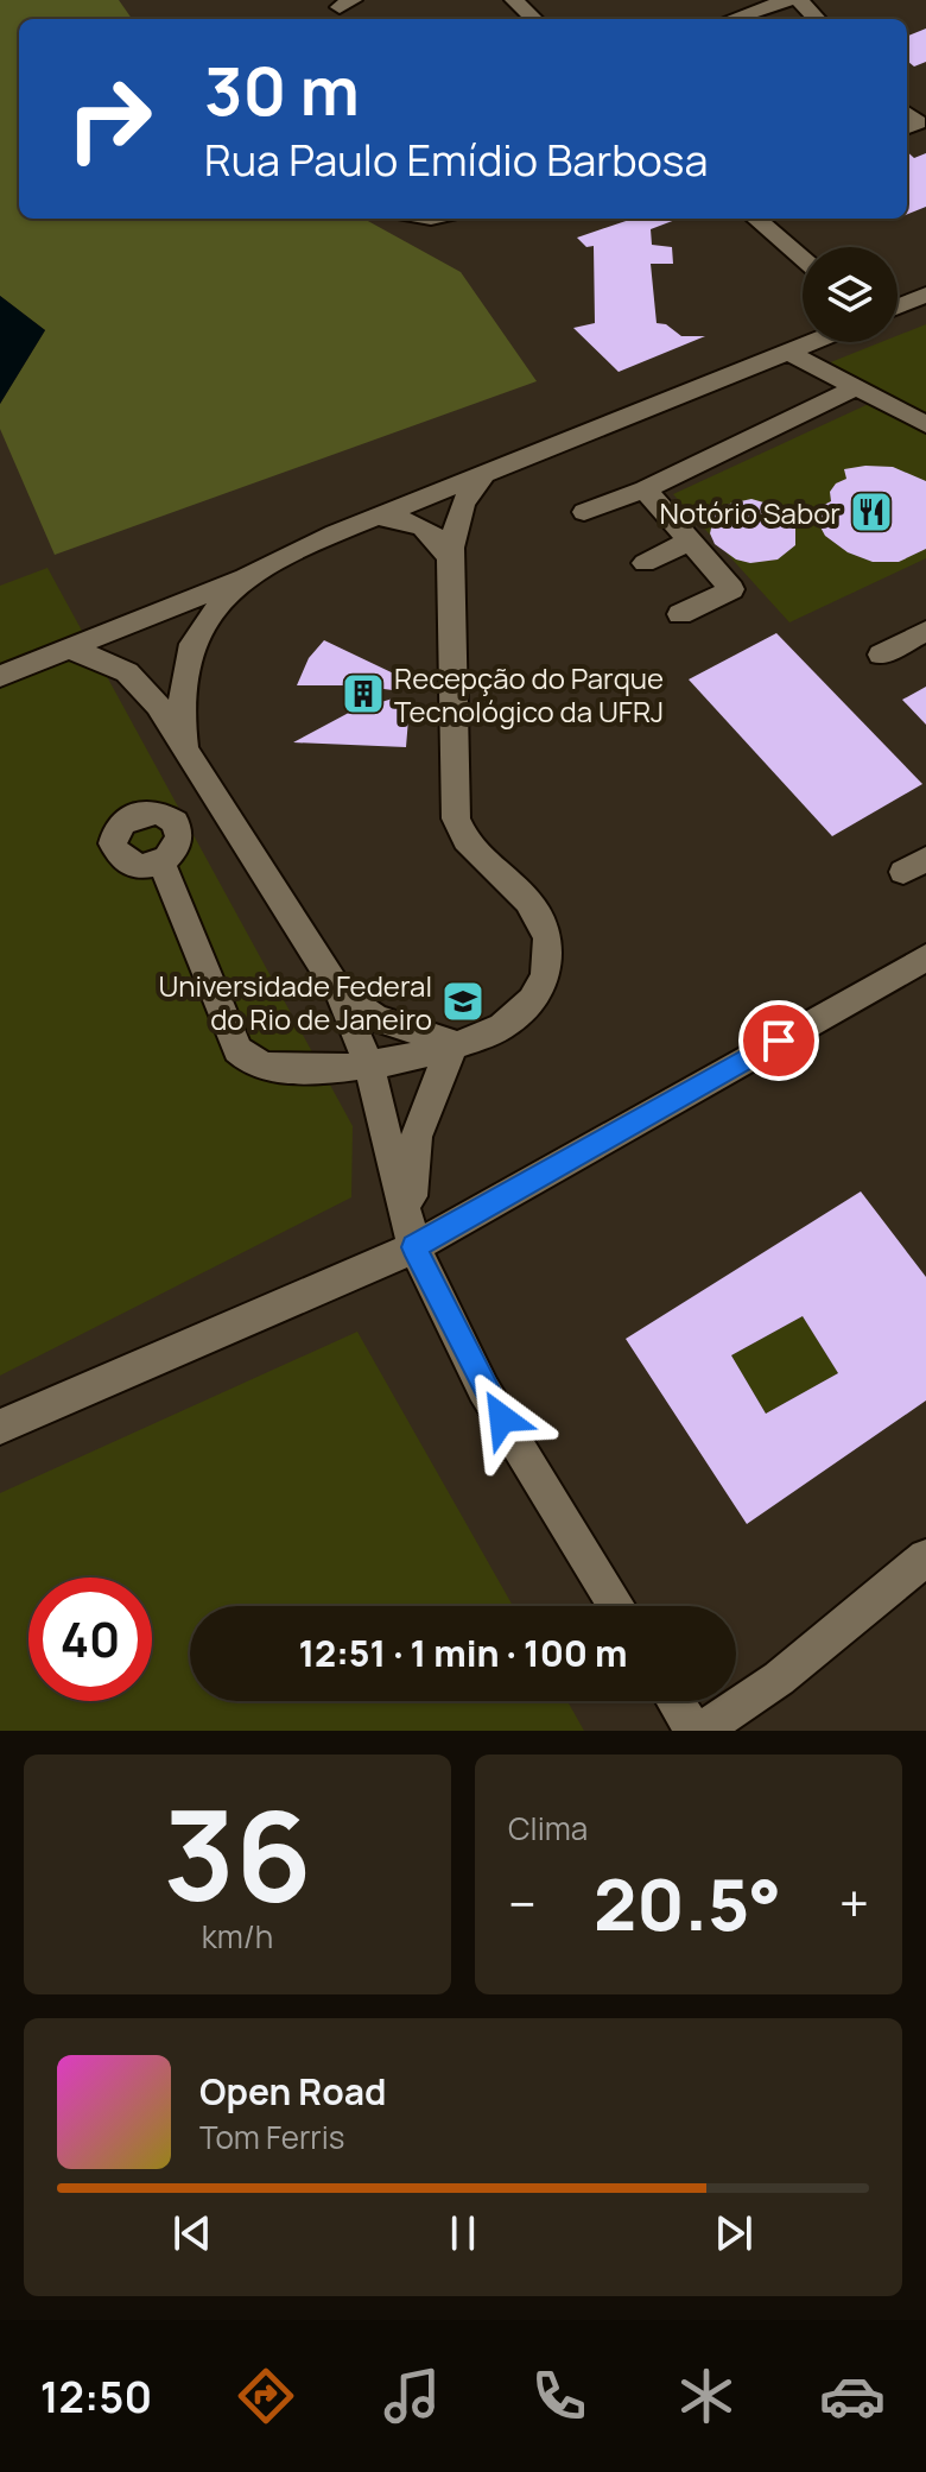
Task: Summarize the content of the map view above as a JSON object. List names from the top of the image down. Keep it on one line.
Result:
{"places":{"restaurant":["Notório Sabor"],"building":["Recepção do Parque Tecnológico da UFRJ"],"school or university":["Universidade Federal do Rio de Janeiro"]},"page":{"turn":["30 m","Rua Paulo Emídio Barbosa"],"limit":"40","trip":"12:51 · 1 min · 100 m","tile":[["36","km/h"],"Clima"],"heat":["−","20.5°","+"],"song":["Open Road","Tom Ferris"],"tabs":"12:50"}}
